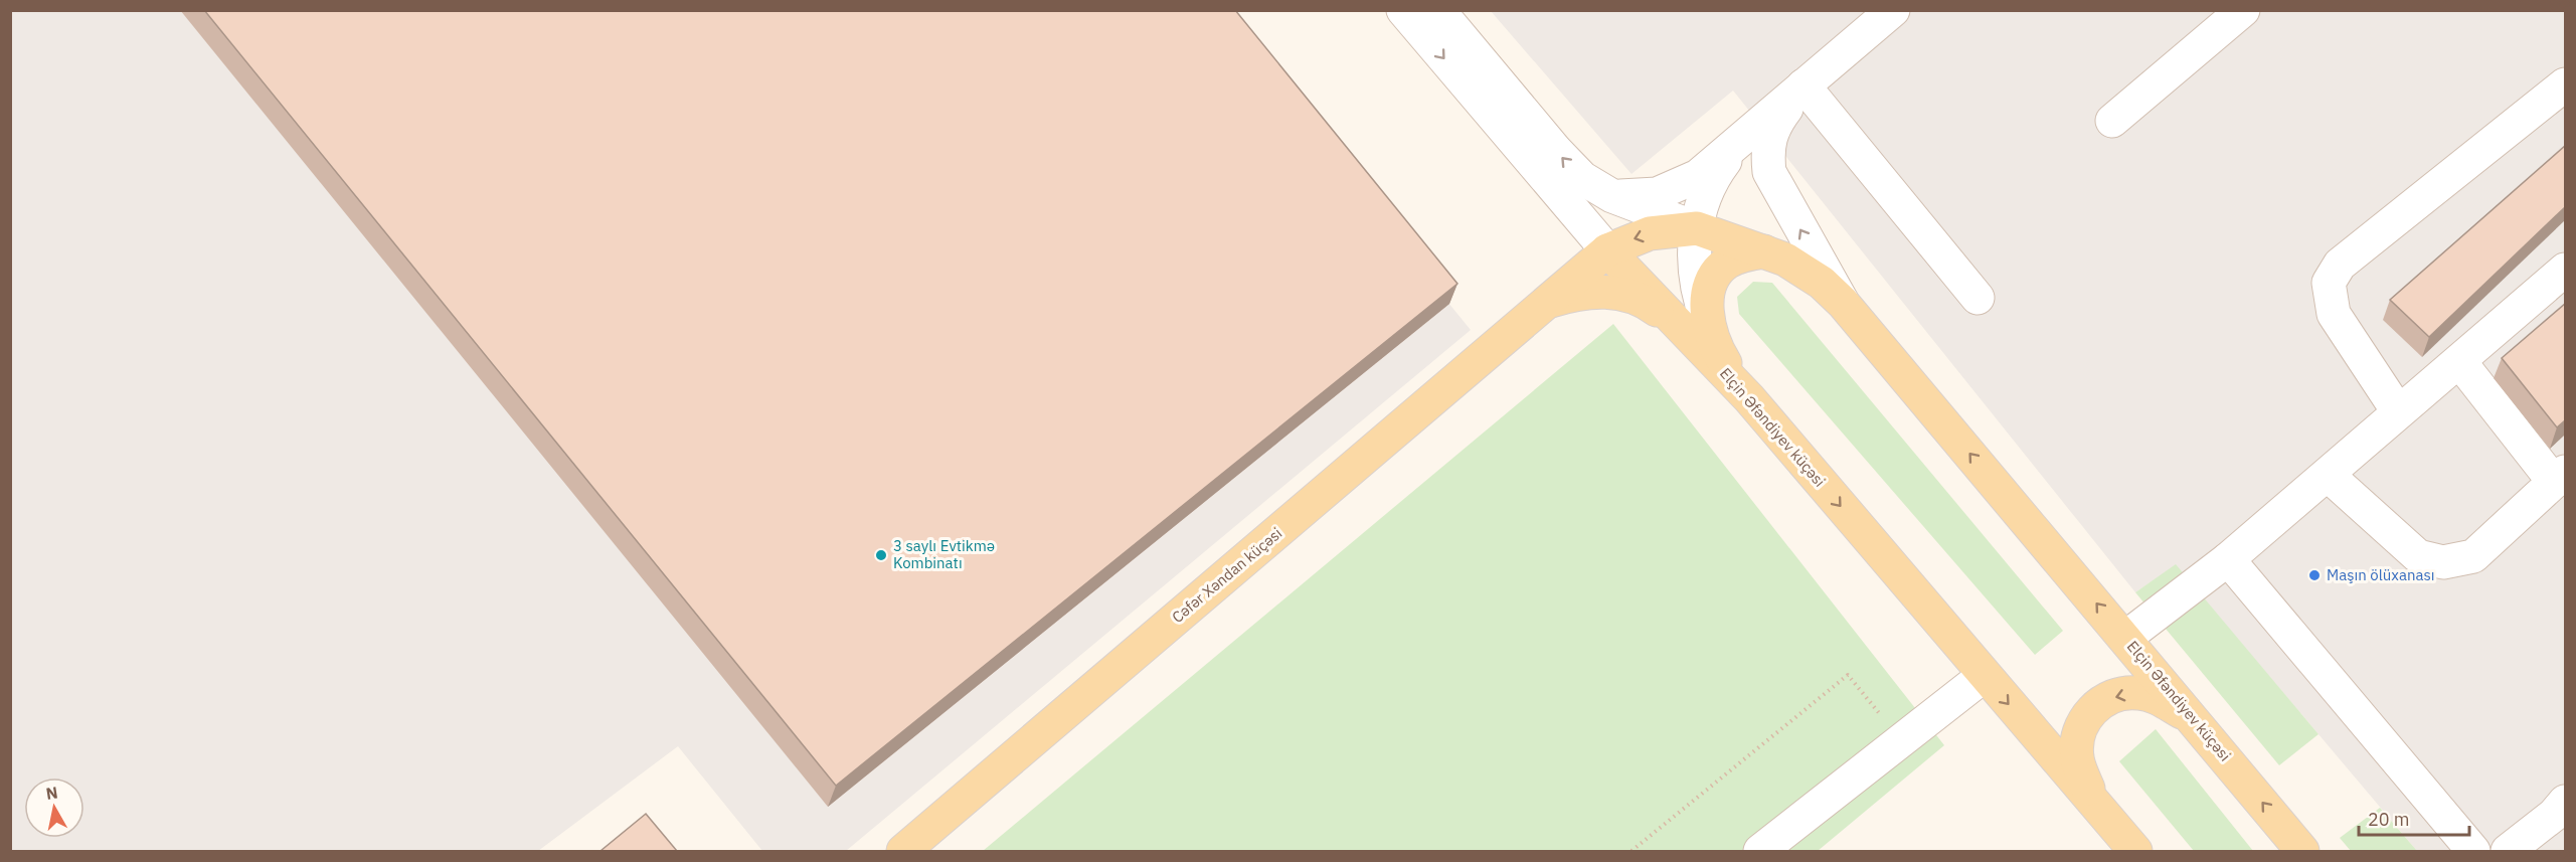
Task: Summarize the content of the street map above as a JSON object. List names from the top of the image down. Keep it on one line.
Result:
{"streets":{"main road":["Elçin Əfəndiyev küçəsi","Cəfər Xəndan küçəsi"]},"crossings":[["Elçin Əfəndiyev küçəsi","Cəfər Xəndan küçəsi"]],"places":["3 saylı Evtikmə Kombinatı","Maşın ölüxanası"],"scale_bar":"20 m","north":"top"}
